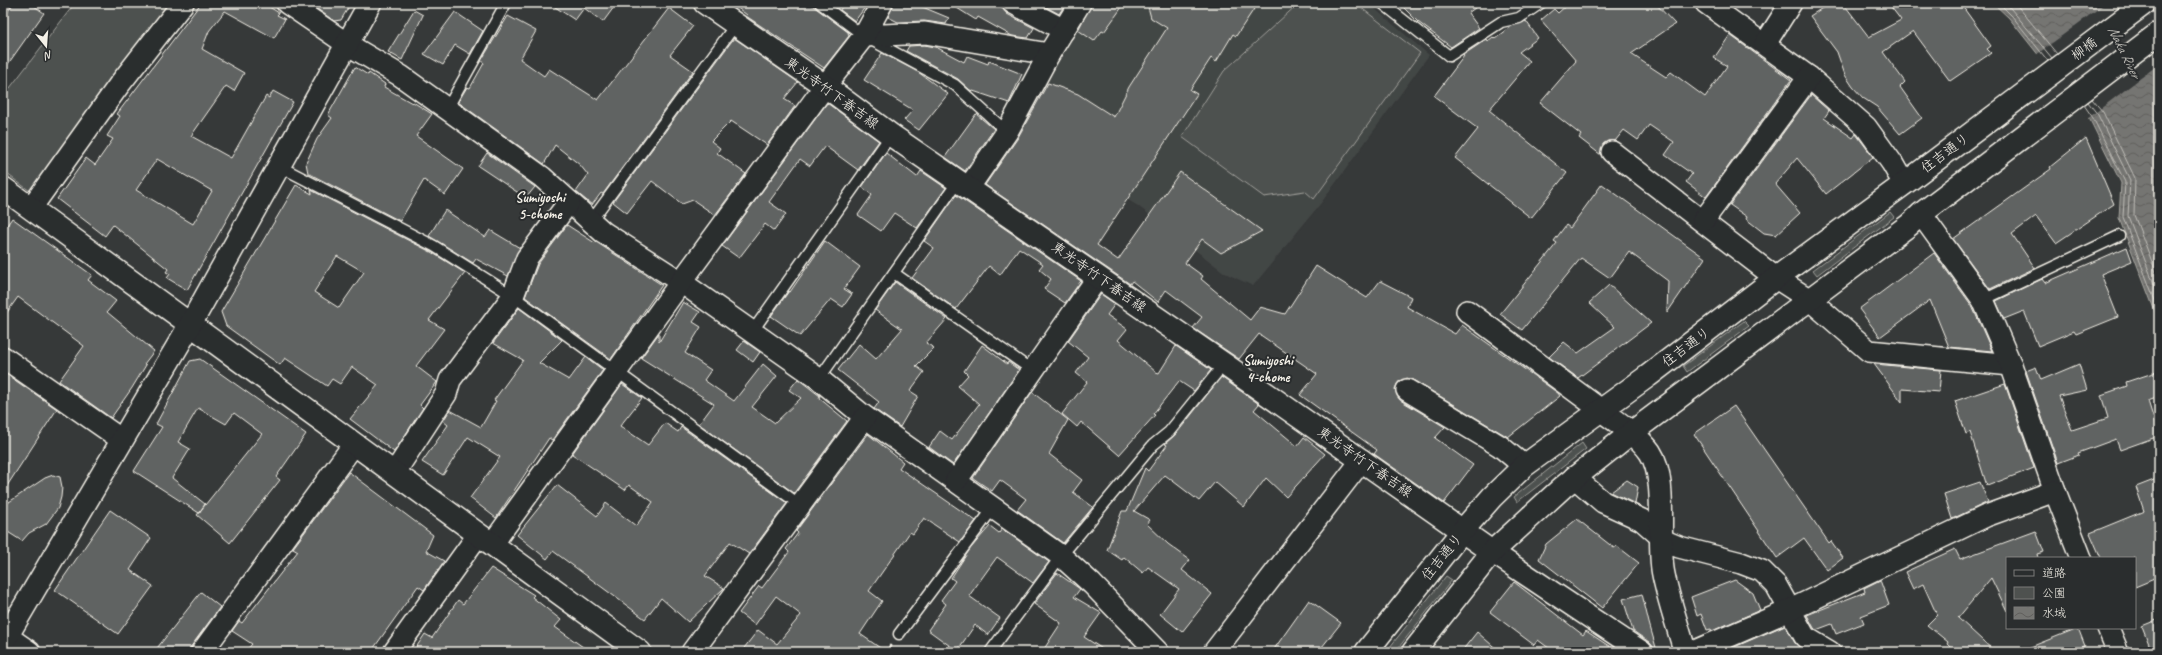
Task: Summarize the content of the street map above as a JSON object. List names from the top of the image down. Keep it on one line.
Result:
{"streets":{"street":["柳橋","東光寺竹下春吉線","住吉通り"]},"crossings":[["柳橋","住吉通り"],["東光寺竹下春吉線","住吉通り"]],"districts":["Sumiyoshi 5-chome","Sumiyoshi 4-chome"],"water":["Naka River"],"legend":["道路","公園","水域"],"north":"bottom"}
